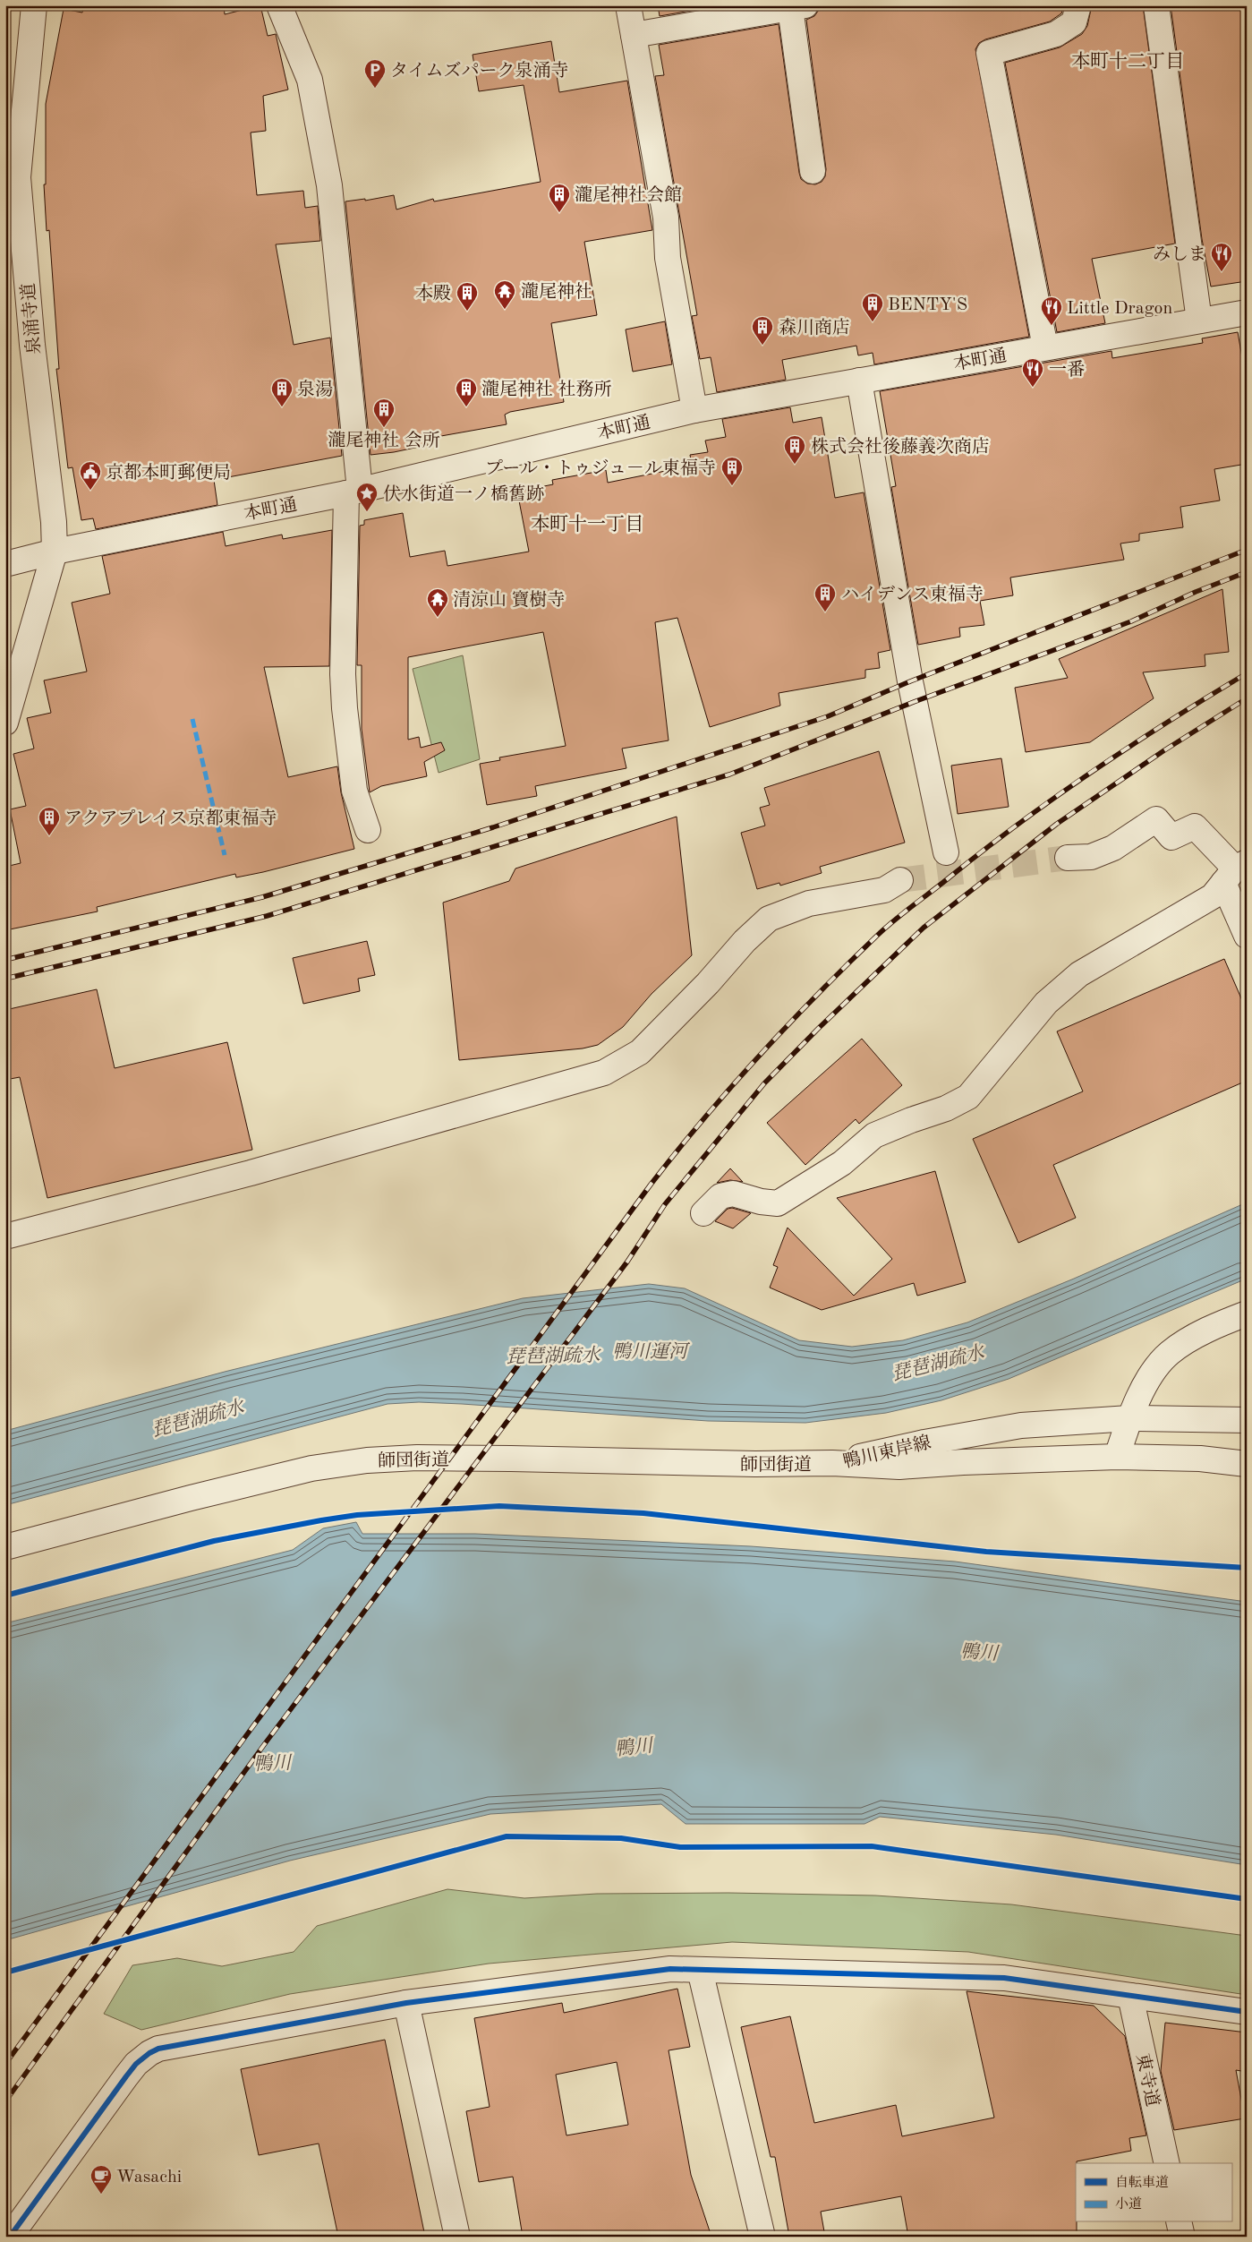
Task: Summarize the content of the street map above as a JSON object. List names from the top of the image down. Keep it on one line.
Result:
{"streets":{"street":["泉涌寺道","本町通","鴨川東岸線","師団街道","東寺道"]},"crossings":[["泉涌寺道","本町通"],["鴨川東岸線","師団街道"]],"districts":["本町十二丁目","本町十一丁目"],"water":["鴨川運河","琵琶湖疏水","鴨川"],"places":{"parking":["タイムズパーク泉涌寺"],"building":["瀧尾神社会館","本殿","BENTY'S","森川商店","泉湯","瀧尾神社 社務所","瀧尾神社 会所","株式会社後藤義次商店","プール・トゥジュ－ル東福寺","ハイデンス東福寺","アクアプレイス京都東福寺"],"restaurant":["みしま","Little Dragon","一番"],"temple":["瀧尾神社","清涼山 寶樹寺"],"public building":["京都本町郵便局"],"place":["伏水街道一ノ橋舊跡"],"cafe":["Wasachi"]},"legend":["自転車道","小道"]}
